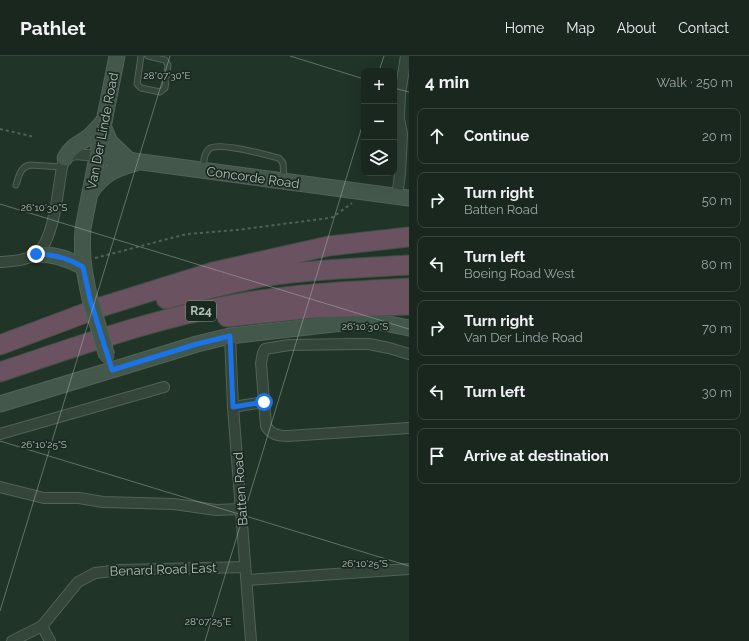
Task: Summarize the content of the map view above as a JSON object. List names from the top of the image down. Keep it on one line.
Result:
{"streets":{"highway":["R24"],"main road":["Van Der Linde Road","Concorde Road"],"street":["Batten Road","Benard Road East"]},"crossings":[["Van Der Linde Road","Concorde Road"],["Batten Road","Benard Road East"]],"page":{"header":"Pathlet","nav":["Home","Map","About","Contact"],"heading":["4 min","Walk · 250 m"],"map_buttons":["+","−"],"list":[["Continue","20 m"],["Turn right","Batten Road","50 m"],["Turn left","Boeing Road West","80 m"],["Turn right","Van Der Linde Road","70 m"],["Turn left","30 m"],"Arrive at destination"]},"coordinates":["28°07'30\"E","26°10'30\"S","26°10'25\"S","28°07'25\"E"]}
